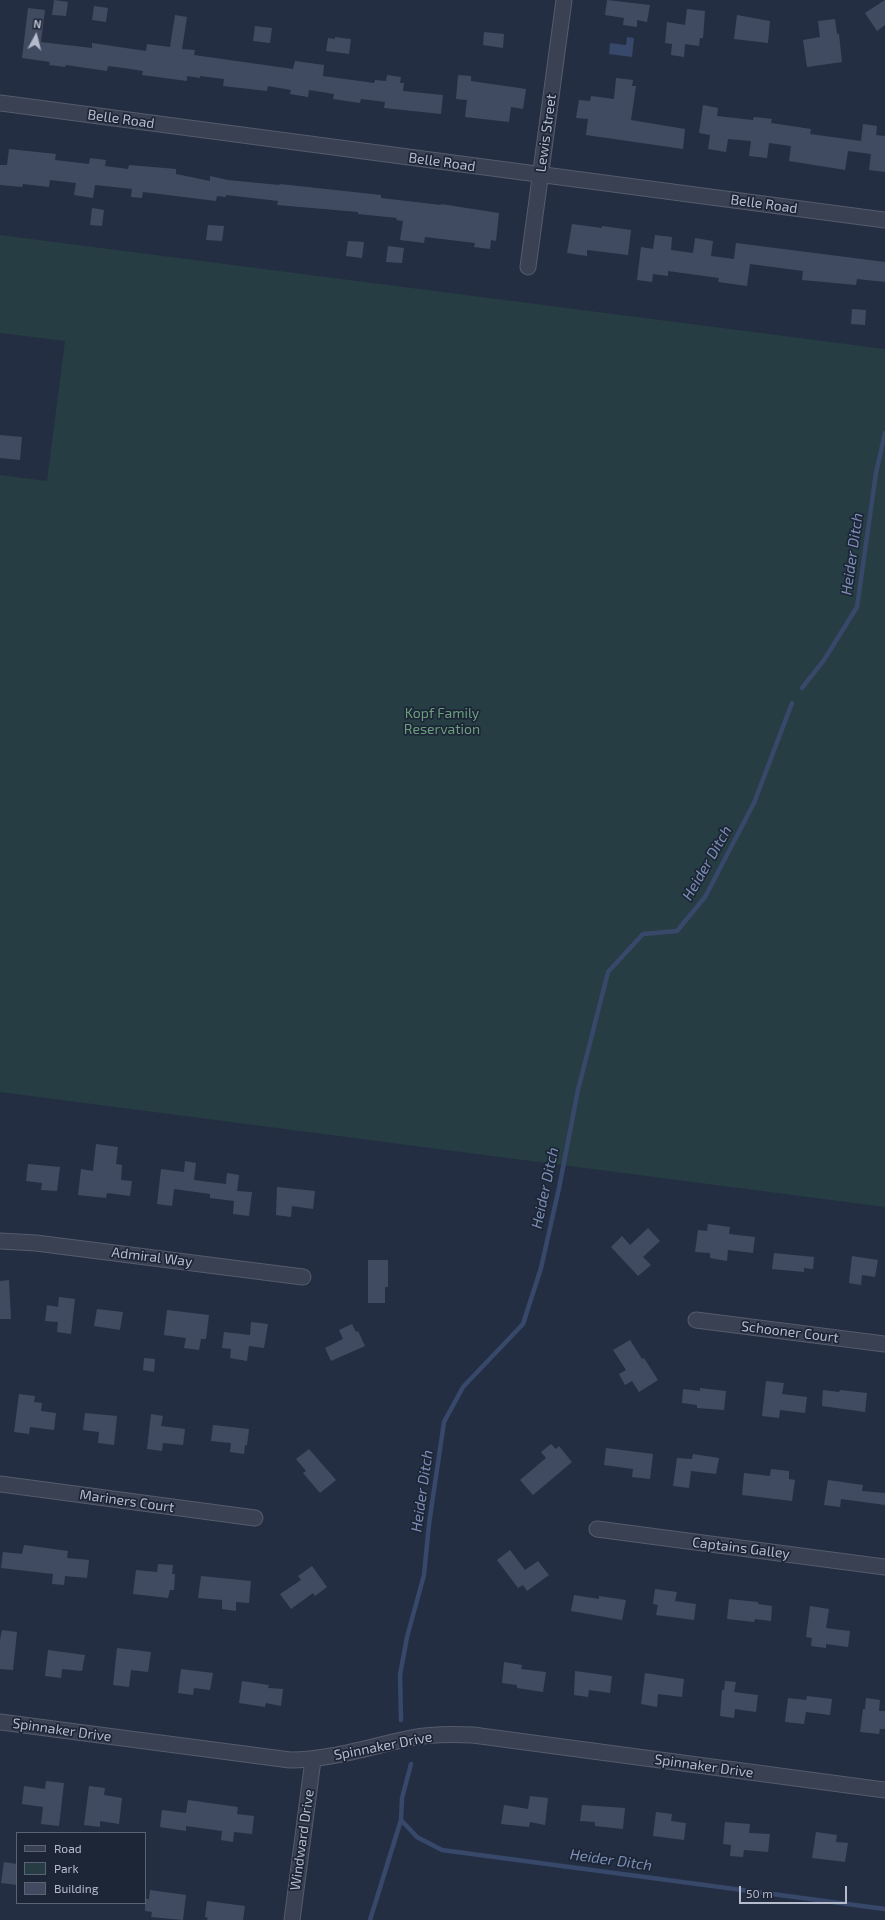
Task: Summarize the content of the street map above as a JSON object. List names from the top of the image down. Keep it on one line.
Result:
{"streets":{"street":["Belle Road","Lewis Street","Admiral Way","Schooner Court","Mariners Court","Captains Galley","Spinnaker Drive","Windward Drive"]},"crossings":[["Belle Road","Lewis Street"],["Spinnaker Drive","Windward Drive"]],"water":["Heider Ditch"],"parks":["Kopf Family Reservation"],"legend":["Road","Park","Building"],"scale_bar":"50 m","north":"top"}
